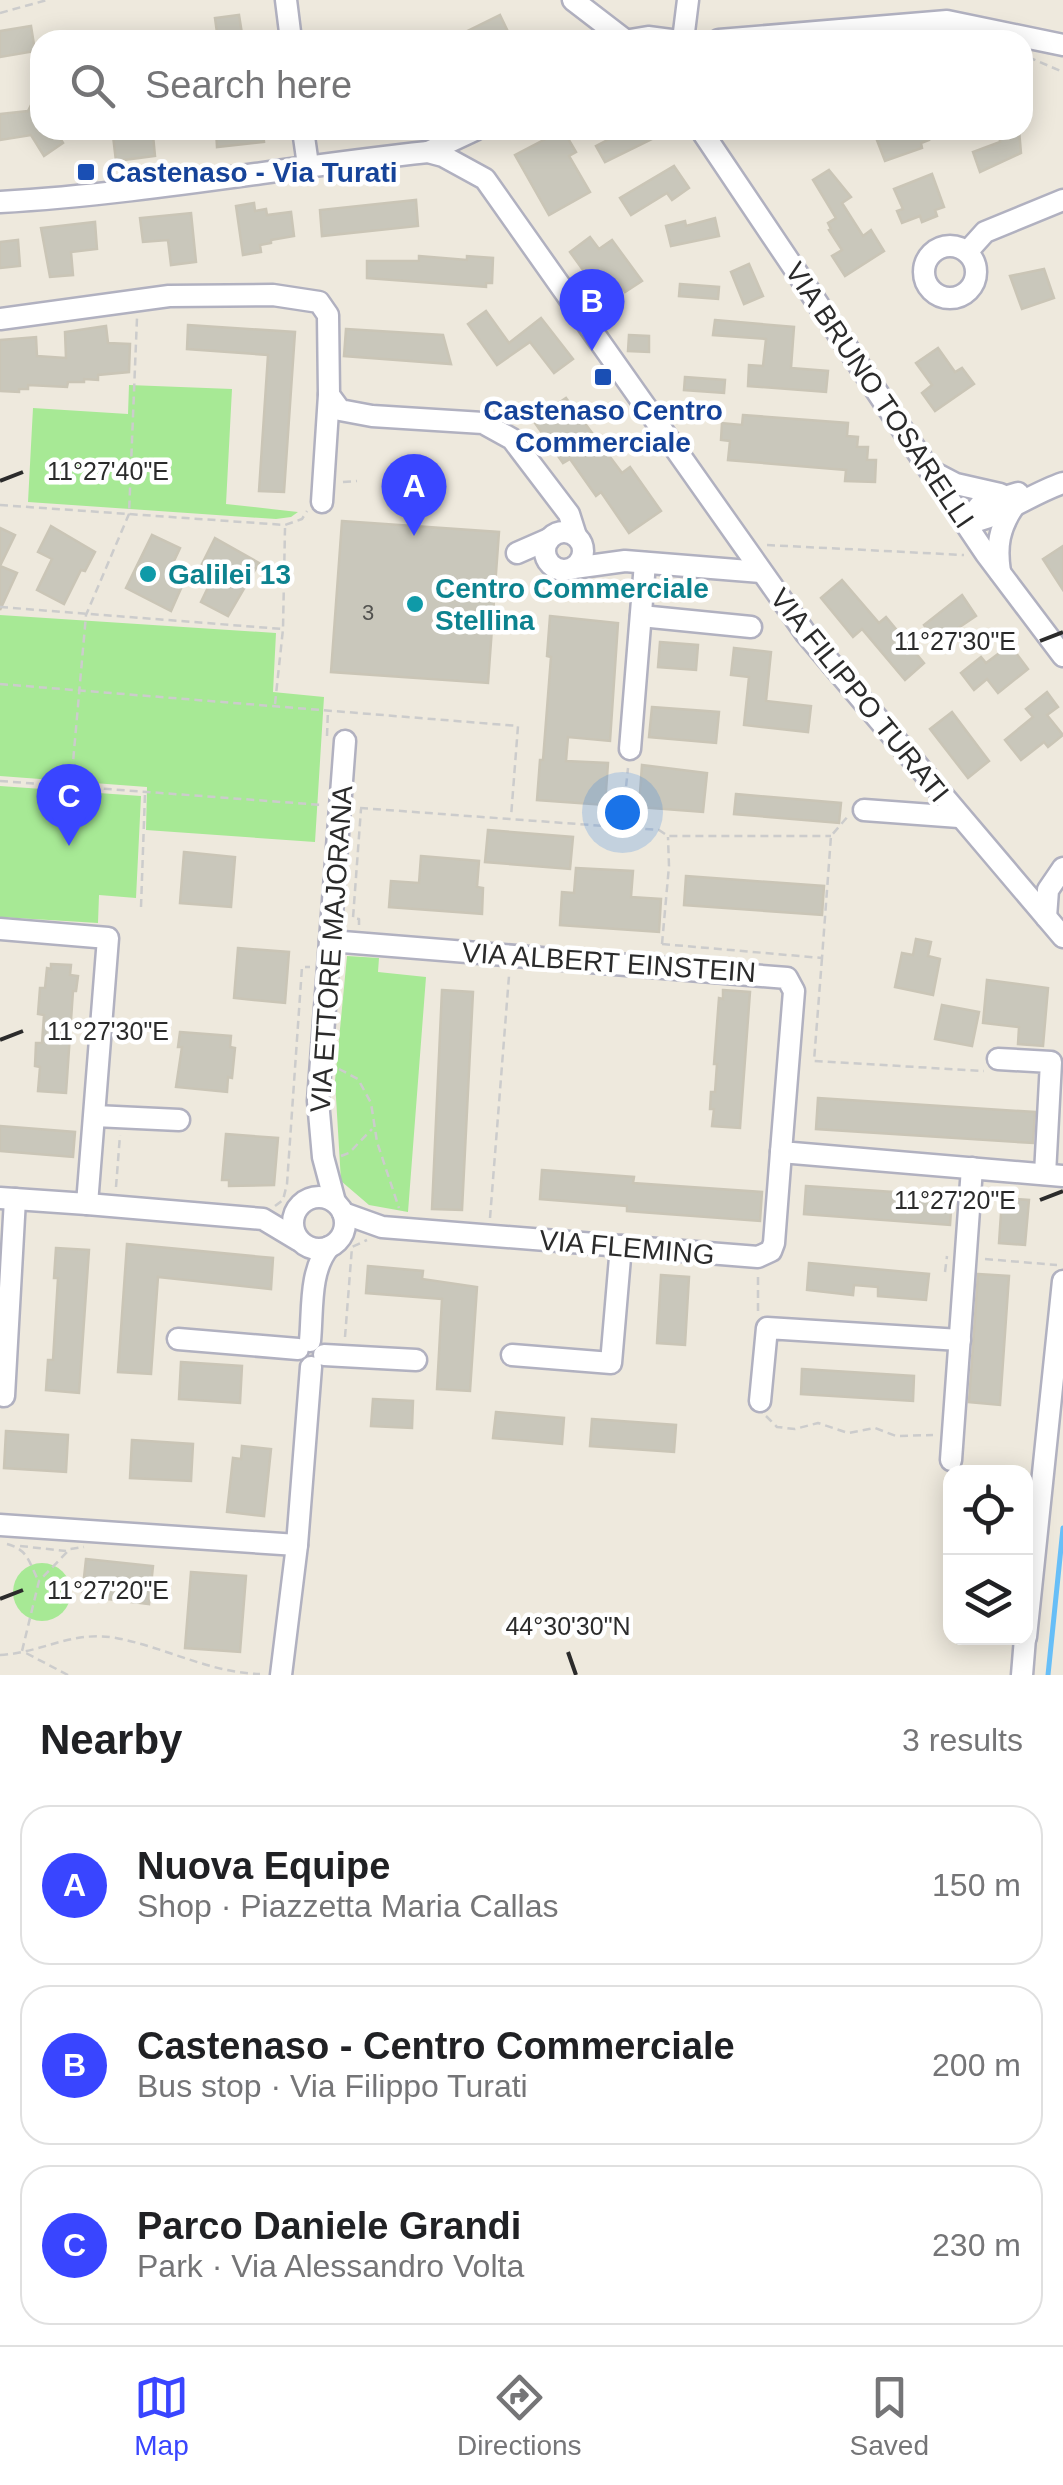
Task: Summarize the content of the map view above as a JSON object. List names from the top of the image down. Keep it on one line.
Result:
{"streets":{"street":["VIA BRUNO TOSARELLI","VIA FILIPPO TURATI","VIA ETTORE MAJORANA","VIA ALBERT EINSTEIN","VIA FLEMING"]},"crossings":[["VIA ETTORE MAJORANA","VIA ALBERT EINSTEIN"],["VIA ETTORE MAJORANA","VIA FLEMING"]],"places":{"transit":["Castenaso - Via Turati","Castenaso Centro Commerciale"],"other":["Galilei 13","Centro Commerciale Stellina"]},"house_numbers":["3"],"page":{"search":"Search here","pins":["B","A","C"],"heading":["Nearby","3 results"],"list":[{"mark":"A","name":"Nuova Equipe","note":"Shop · Piazzetta Maria Callas","value":"150 m"},{"mark":"B","name":"Castenaso - Centro Commerciale","note":"Bus stop · Via Filippo Turati","value":"200 m"},{"mark":"C","name":"Parco Daniele Grandi","note":"Park · Via Alessandro Volta","value":"230 m"}],"nav":["Map","Directions","Saved"]},"coordinates":["11°27'40\"E","11°27'30\"E","11°27'20\"E","44°30'30\"N"]}
